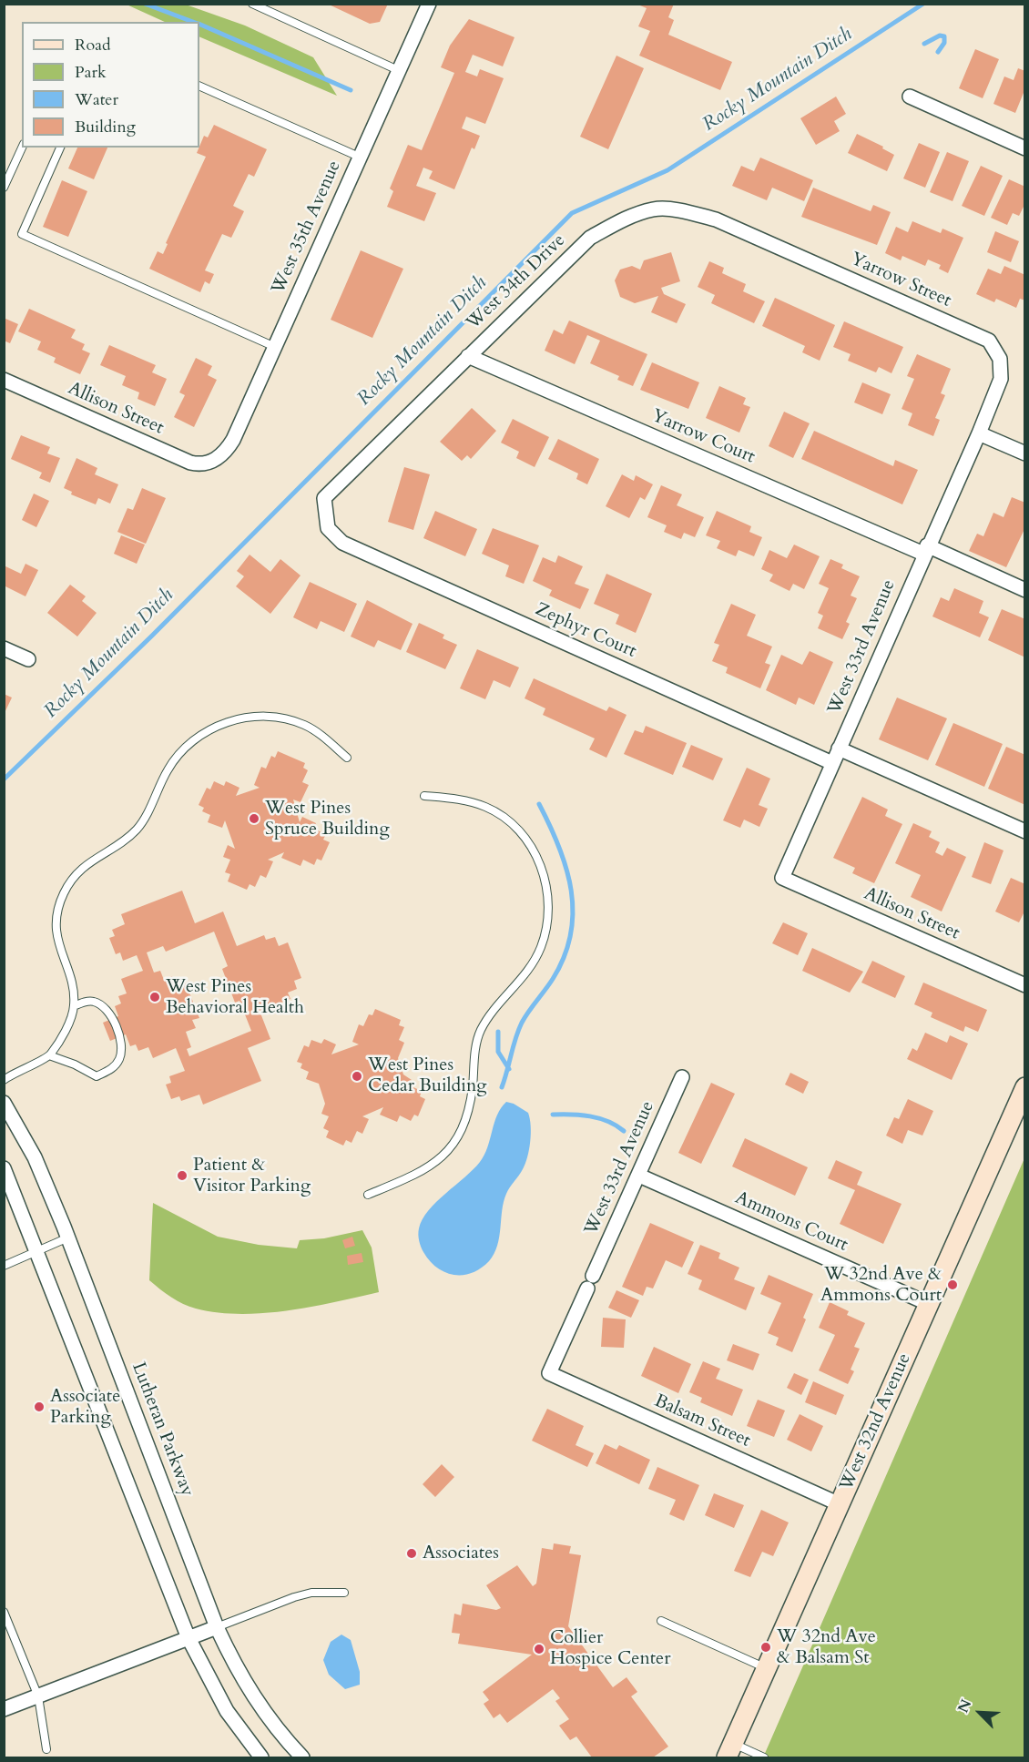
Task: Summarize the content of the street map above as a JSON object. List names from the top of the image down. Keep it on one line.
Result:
{"streets":{"street":["West 35th Avenue","Yarrow Street","West 34th Drive","Allison Street","Yarrow Court","Zephyr Court","West 33rd Avenue","Ammons Court","Balsam Street","West 32nd Avenue","Lutheran Parkway"]},"crossings":[["West 35th Avenue","Allison Street"],["Yarrow Street","West 34th Drive"],["Yarrow Street","West 33rd Avenue"],["West 34th Drive","Yarrow Court"],["West 34th Drive","Zephyr Court"],["Allison Street","West 33rd Avenue"],["Yarrow Court","West 33rd Avenue"],["Zephyr Court","West 33rd Avenue"],["West 33rd Avenue","Ammons Court"],["West 33rd Avenue","Balsam Street"],["Ammons Court","West 32nd Avenue"],["Balsam Street","West 32nd Avenue"]],"water":["Rocky Mountain Ditch"],"places":["West Pines Spruce Building","West Pines Behavioral Health","West Pines Cedar Building","Patient & Visitor Parking","W 32nd Ave & Ammons Court","Associate Parking","Associates","W 32nd Ave & Balsam St","Collier Hospice Center"],"legend":["Road","Park","Water","Building"],"north":"top left"}
